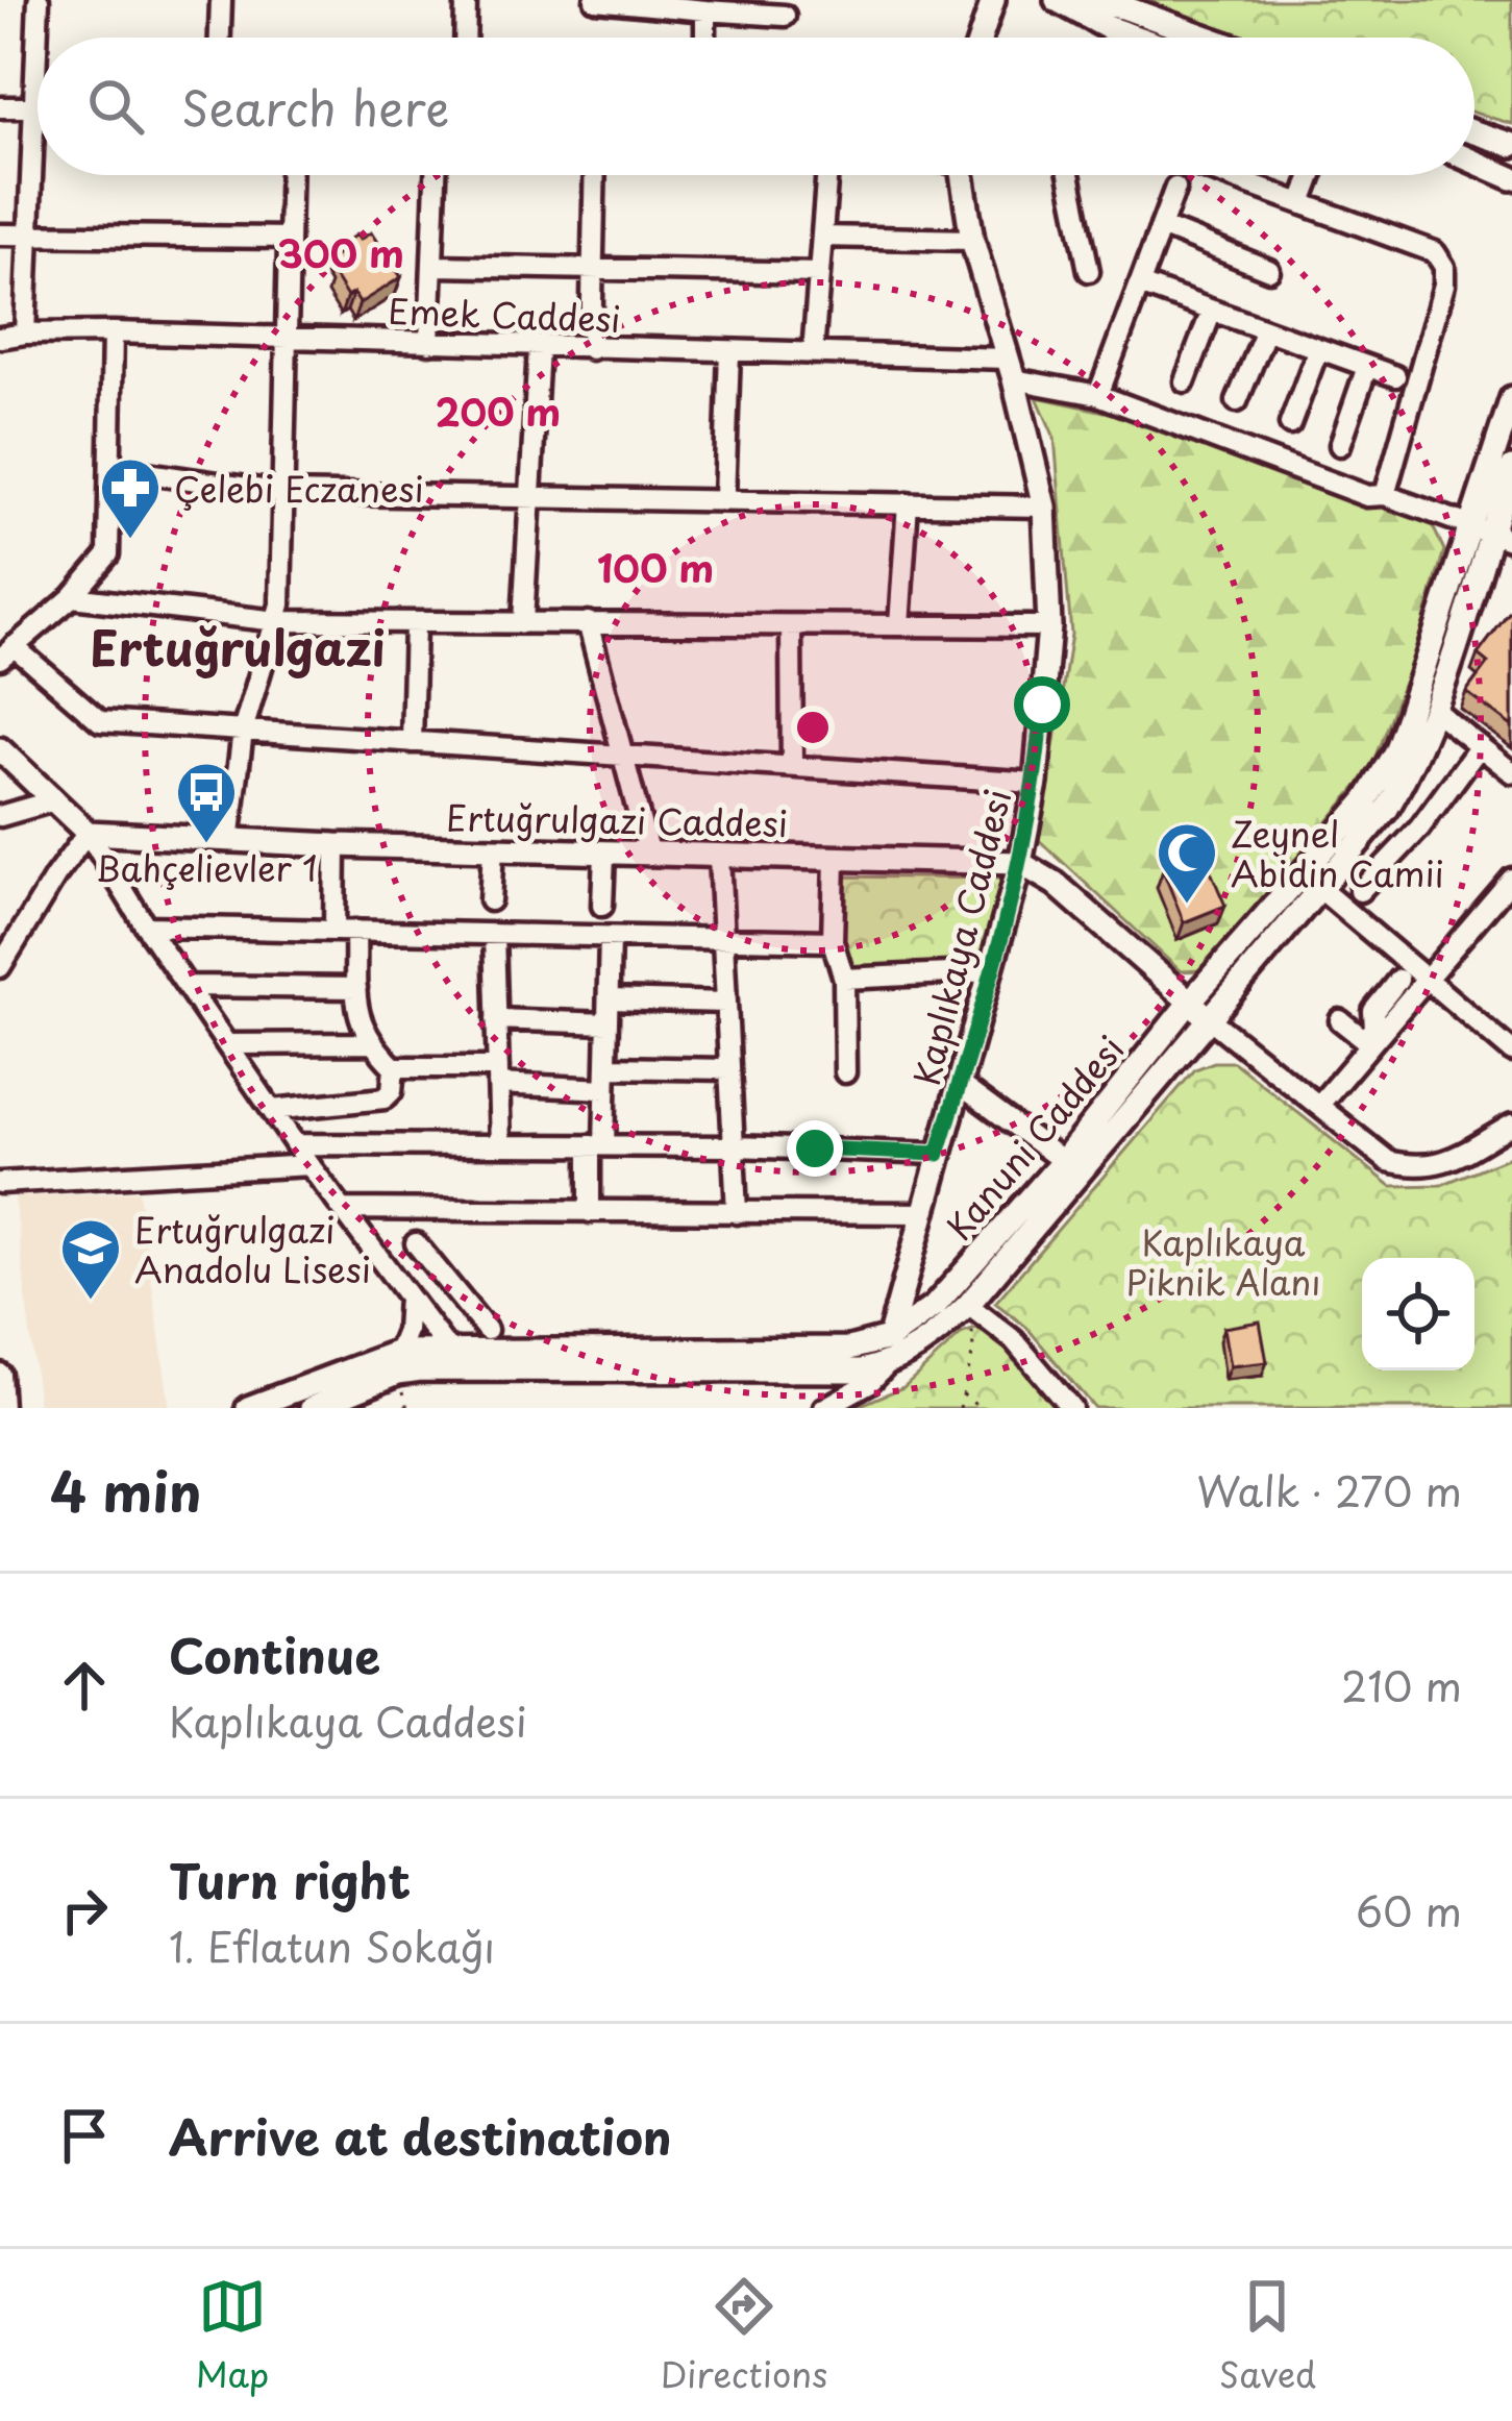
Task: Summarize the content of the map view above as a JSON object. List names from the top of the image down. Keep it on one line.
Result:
{"streets":{"main road":["Ertuğrulgazi Caddesi","Kaplıkaya Caddesi","Kanuni Caddesi"],"street":["Emek Caddesi"]},"crossings":[["Emek Caddesi","Kaplıkaya Caddesi"],["Emek Caddesi","Kanuni Caddesi"],["Ertuğrulgazi Caddesi","Kaplıkaya Caddesi"],["Kaplıkaya Caddesi","Kanuni Caddesi"]],"districts":["Ertuğrulgazi"],"parks":["Kaplıkaya Piknik Alanı"],"places":{"pharmacy":["Çelebi Eczanesi"],"bus stop":["Bahçelievler 1"],"mosque":["Zeynel Abidin Camii"],"school or university":["Ertuğrulgazi Anadolu Lisesi"]},"page":{"search":"Search here","heading":["4 min","Walk · 270 m"],"list":[["Continue","Kaplıkaya Caddesi","210 m"],["Turn right","1. Eflatun Sokağı","60 m"],"Arrive at destination"],"nav":["Map","Directions","Saved"]},"rings":["300 m","200 m","100 m"]}
